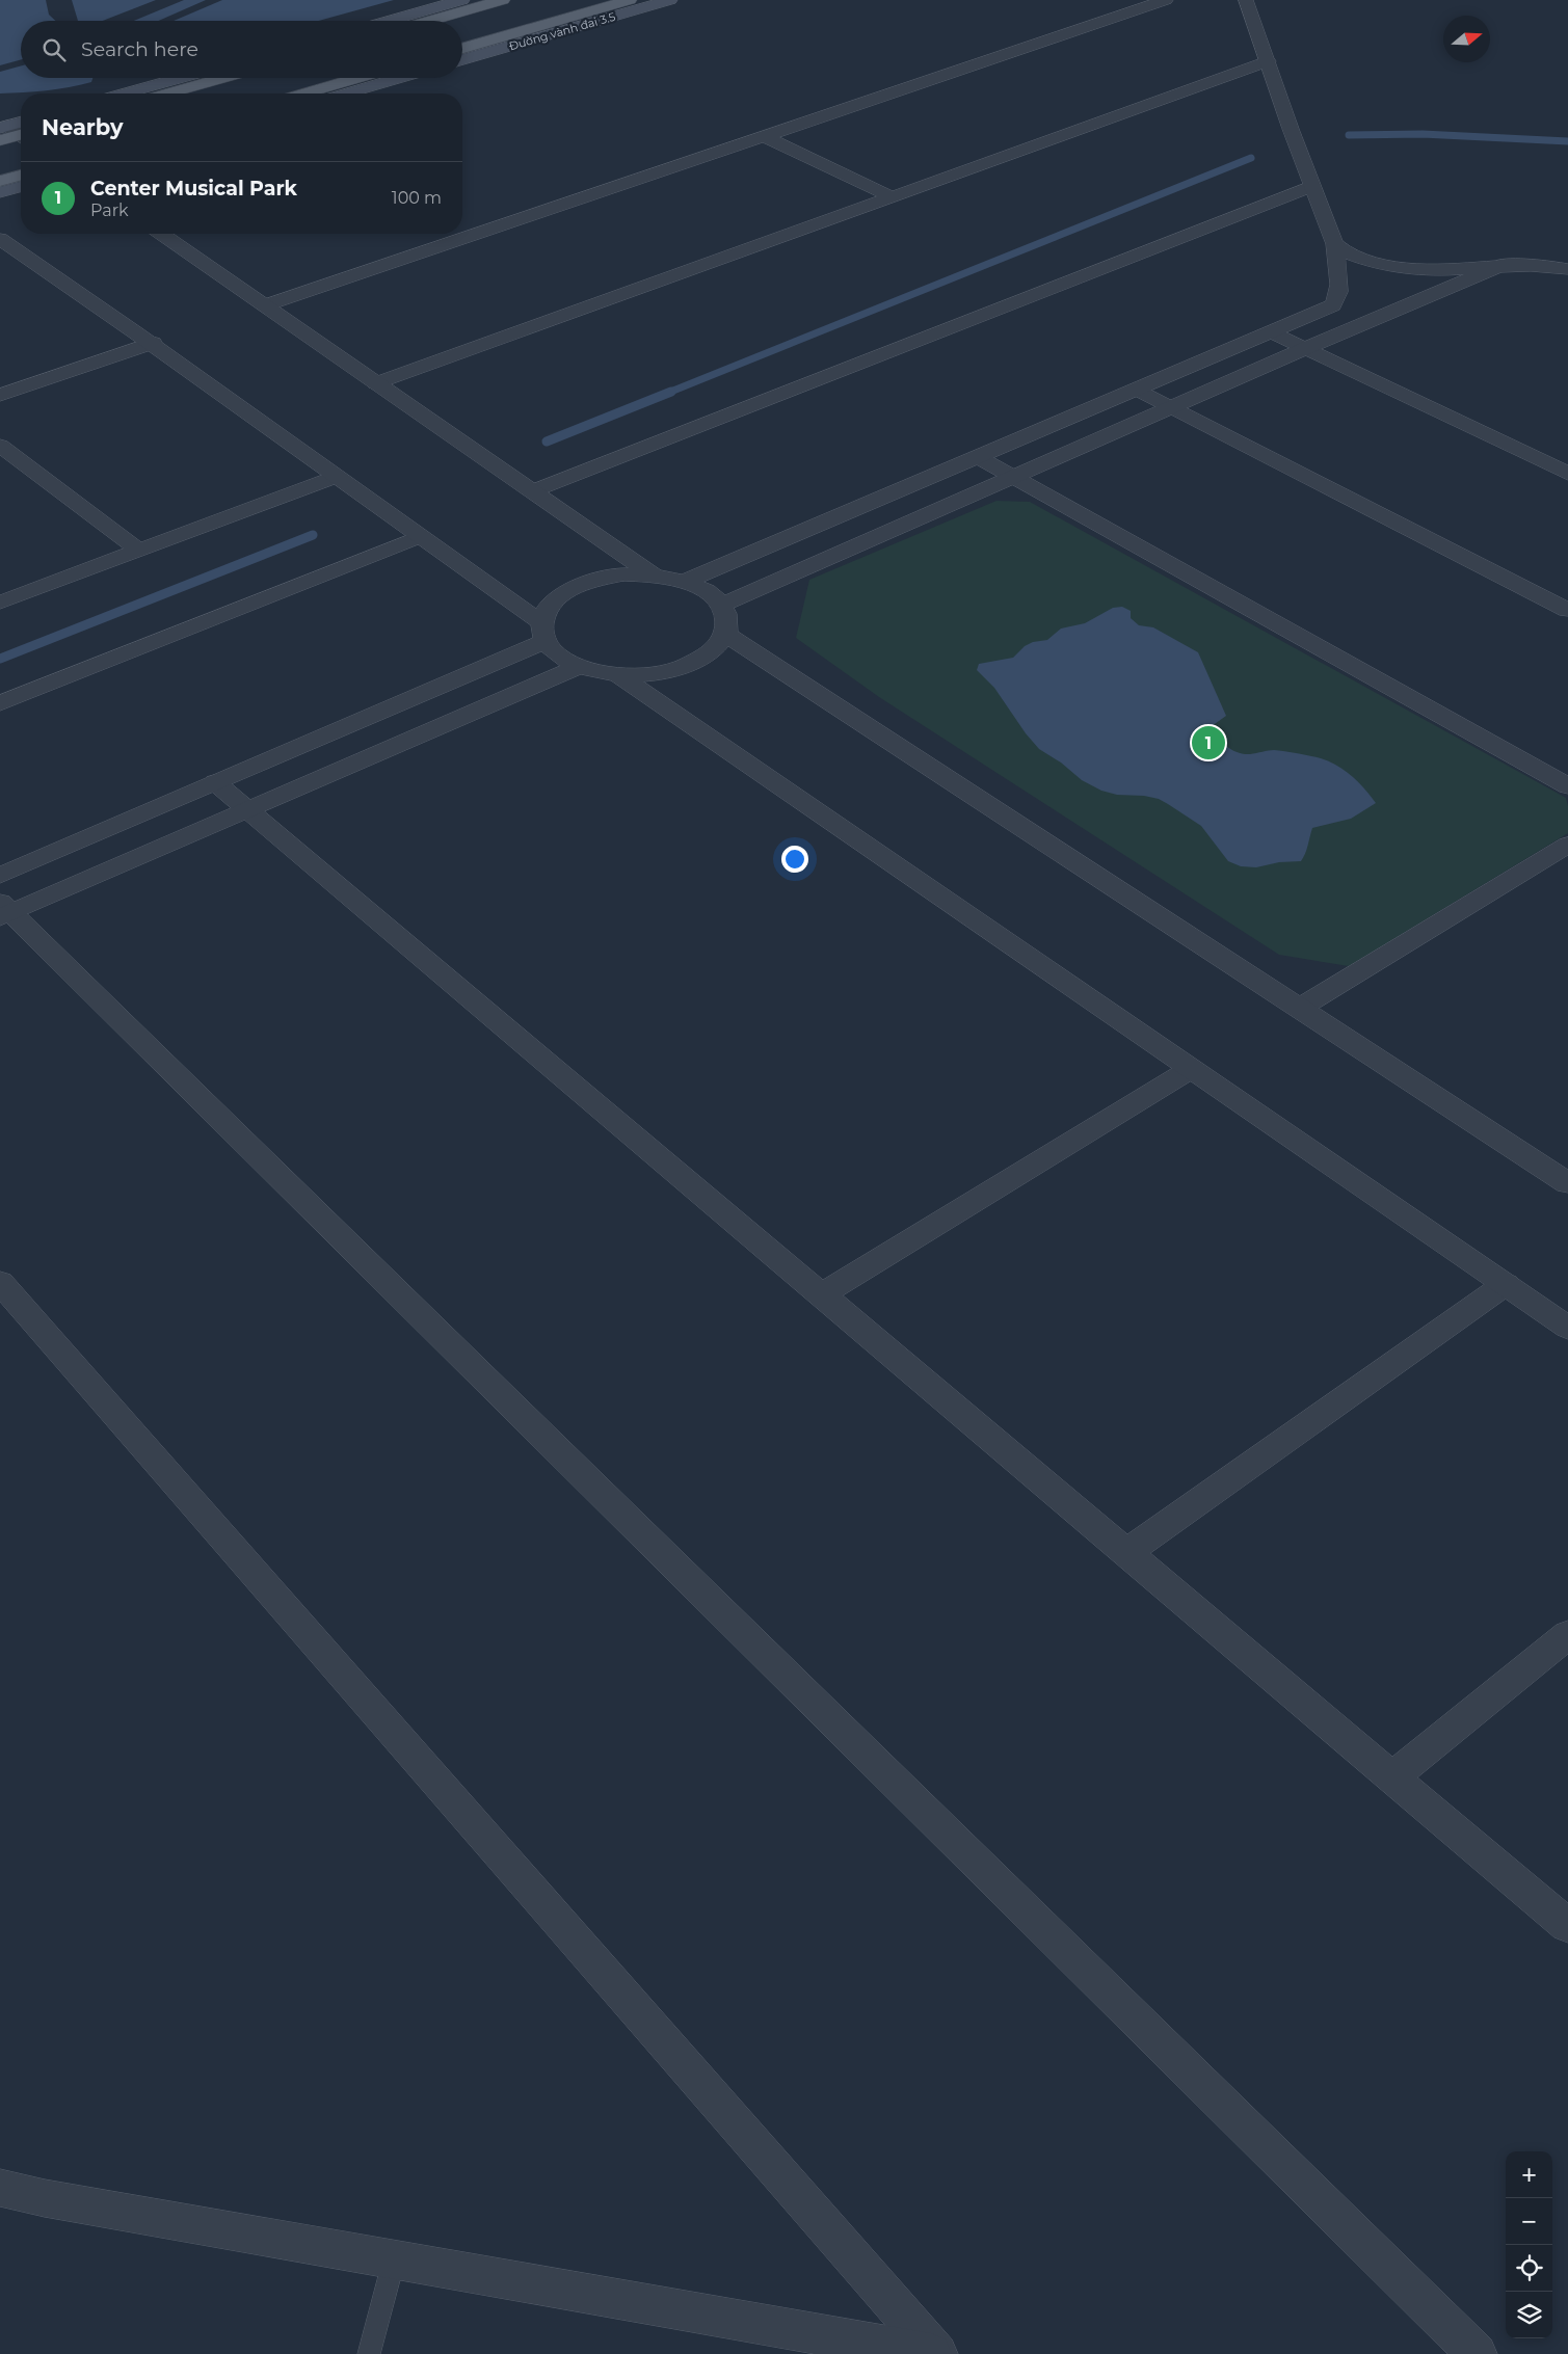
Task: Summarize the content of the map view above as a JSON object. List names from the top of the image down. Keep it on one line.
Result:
{"streets":{"main road":["Đường vành đai 3.5"]},"north":"right","page":{"search":"Search here","heading":"Nearby","list":[{"mark":"1","name":"Center Musical Park","note":"Park","value":"100 m"}],"pins":"1","map_buttons":["+","−"]}}
